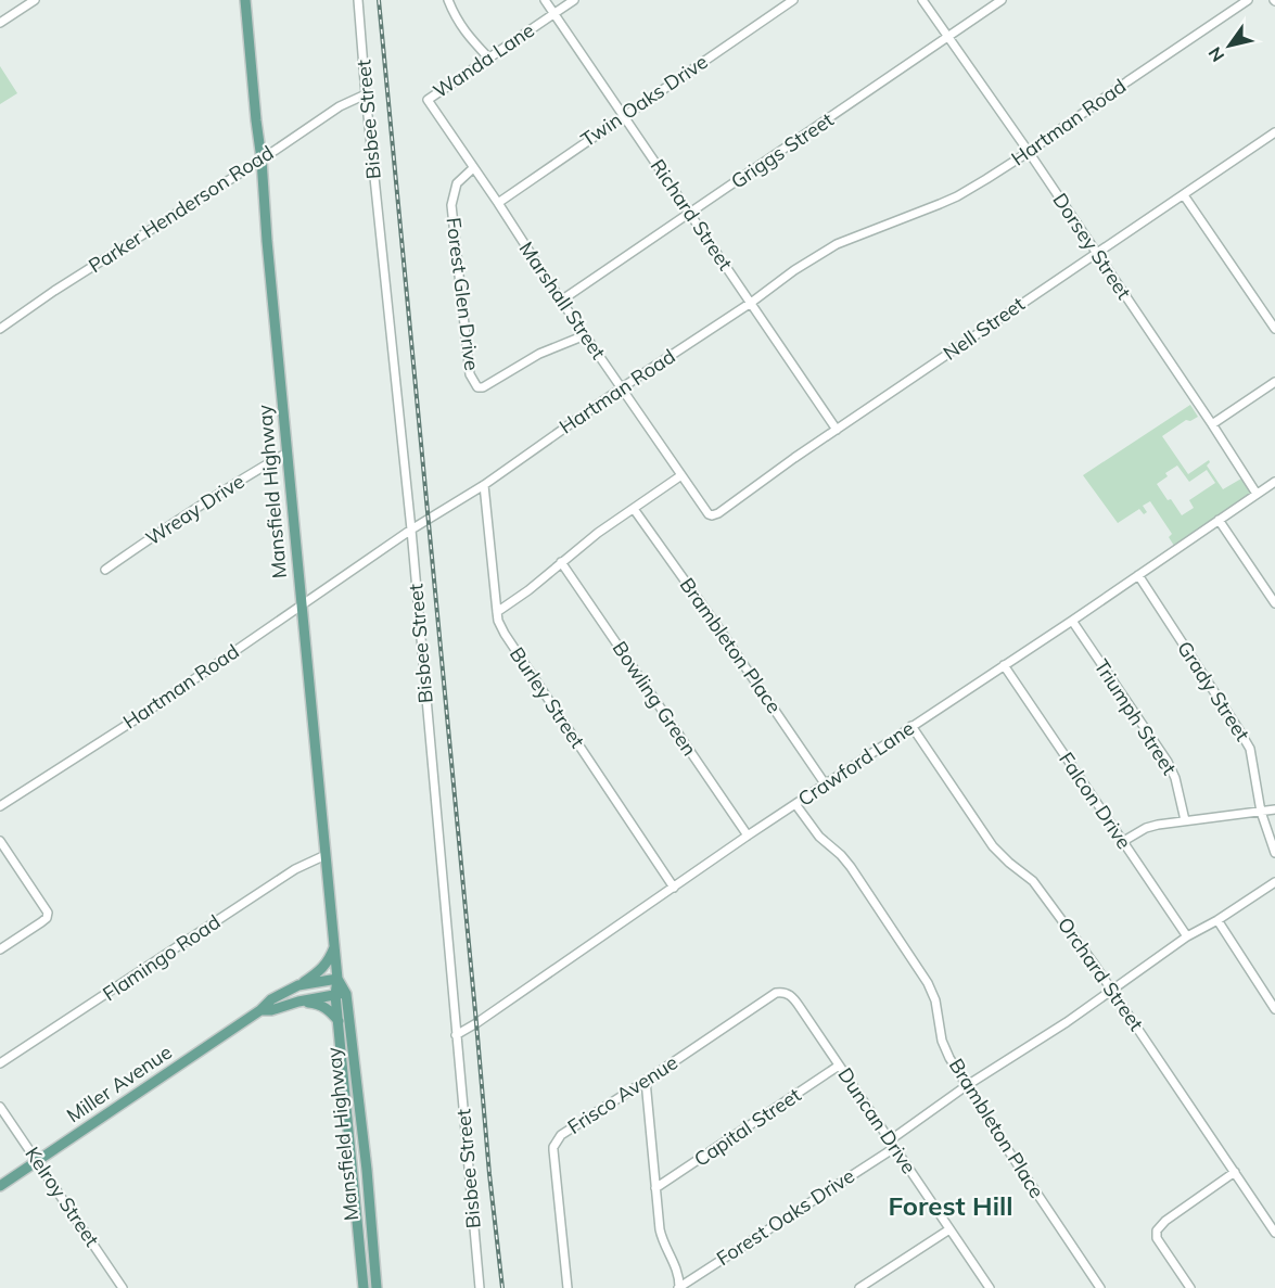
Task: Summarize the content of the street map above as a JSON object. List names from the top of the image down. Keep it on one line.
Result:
{"streets":{"main road":["Mansfield Highway","Miller Avenue"],"street":["Wanda Lane","Twin Oaks Drive","Bisbee Street","Hartman Road","Griggs Street","Parker Henderson Road","Richard Street","Dorsey Street","Forest Glen Drive","Marshall Street","Nell Street","Wreay Drive","Brambleton Place","Grady Street","Burley Street","Bowling Green","Triumph Street","Crawford Lane","Falcon Drive","Flamingo Road","Orchard Street","Frisco Avenue","Duncan Drive","Capital Street","Kelroy Street","Forest Oaks Drive"]},"crossings":[["Wanda Lane","Richard Street"],["Wanda Lane","Marshall Street"],["Twin Oaks Drive","Richard Street"],["Twin Oaks Drive","Marshall Street"],["Bisbee Street","Hartman Road"],["Bisbee Street","Parker Henderson Road"],["Bisbee Street","Crawford Lane"],["Hartman Road","Richard Street"],["Hartman Road","Dorsey Street"],["Hartman Road","Marshall Street"],["Hartman Road","Mansfield Highway"],["Hartman Road","Burley Street"],["Griggs Street","Richard Street"],["Griggs Street","Dorsey Street"],["Griggs Street","Marshall Street"],["Parker Henderson Road","Mansfield Highway"],["Richard Street","Nell Street"],["Dorsey Street","Nell Street"],["Dorsey Street","Crawford Lane"],["Forest Glen Drive","Marshall Street"],["Marshall Street","Nell Street"],["Mansfield Highway","Wreay Drive"],["Mansfield Highway","Flamingo Road"],["Mansfield Highway","Miller Avenue"],["Brambleton Place","Crawford Lane"],["Brambleton Place","Forest Oaks Drive"],["Grady Street","Crawford Lane"],["Burley Street","Crawford Lane"],["Bowling Green","Crawford Lane"],["Triumph Street","Crawford Lane"],["Crawford Lane","Falcon Drive"],["Crawford Lane","Orchard Street"],["Falcon Drive","Forest Oaks Drive"],["Orchard Street","Forest Oaks Drive"],["Miller Avenue","Kelroy Street"],["Frisco Avenue","Duncan Drive"],["Duncan Drive","Capital Street"],["Duncan Drive","Forest Oaks Drive"]],"districts":["Forest Hill"],"north":"bottom left"}
